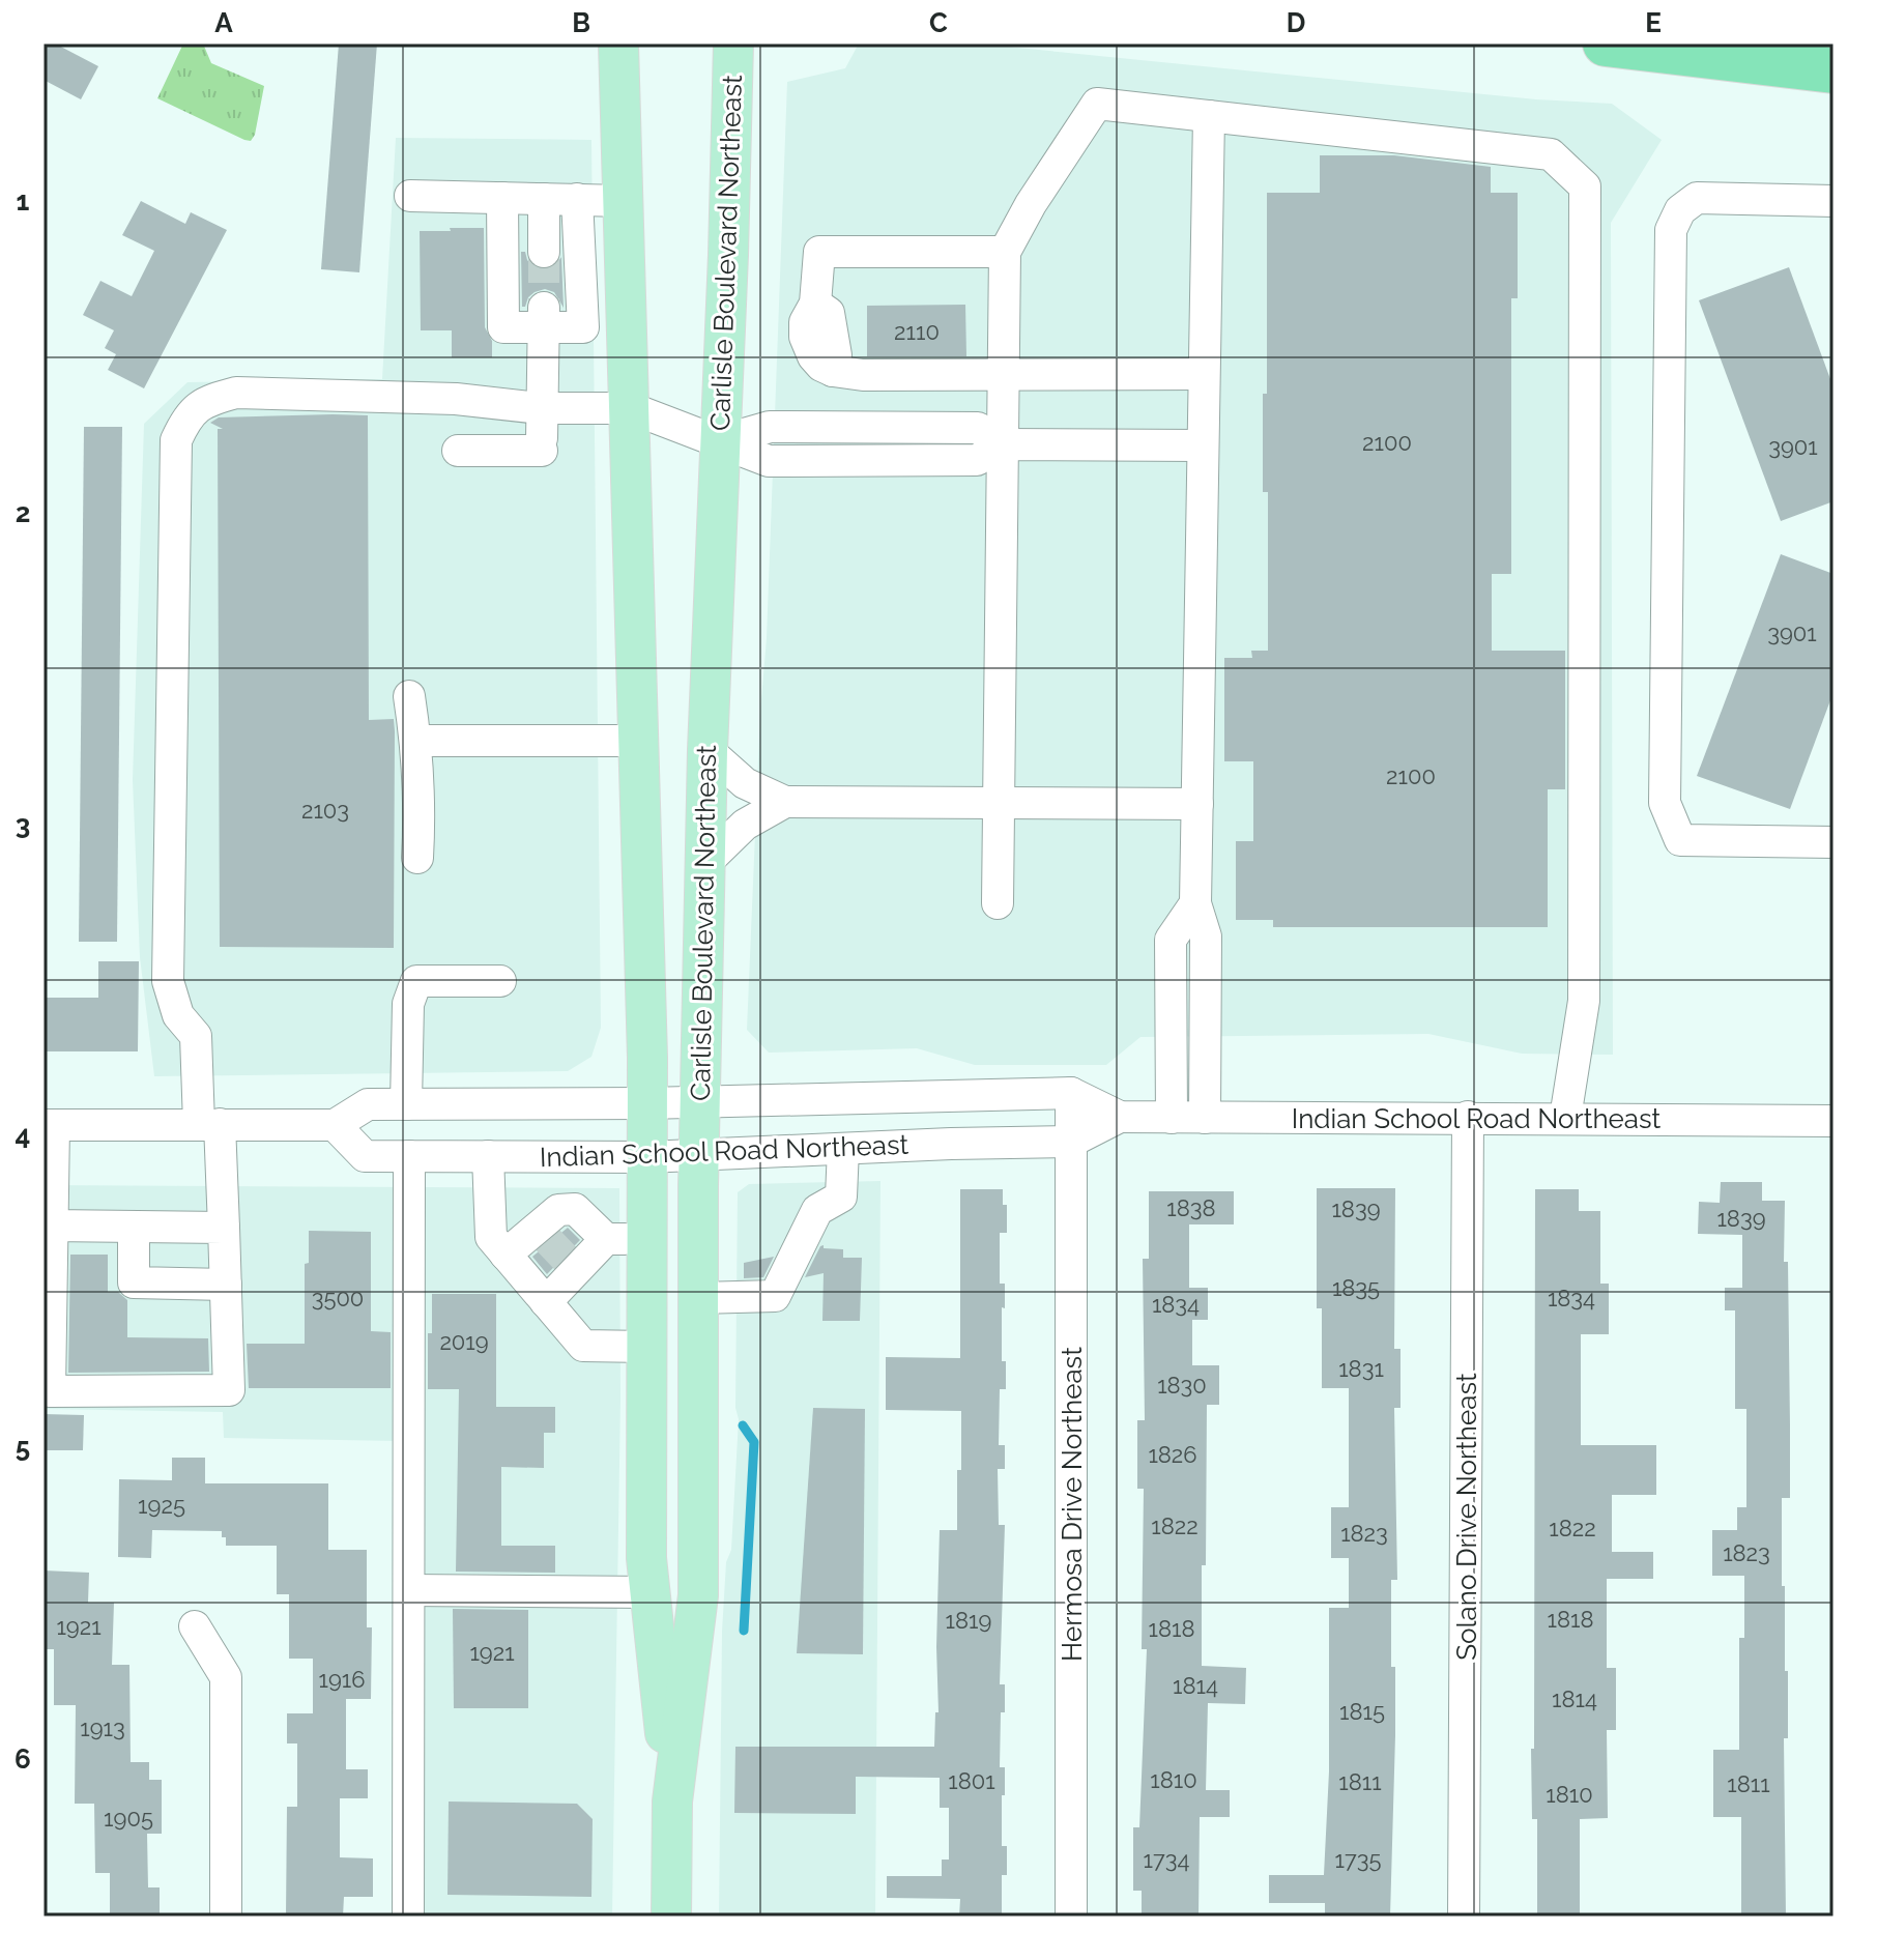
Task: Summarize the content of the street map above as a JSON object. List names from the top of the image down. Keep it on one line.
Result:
{"streets":{"main road":["Carlisle Boulevard Northeast"],"street":["Indian School Road Northeast","Hermosa Drive Northeast","Solano Drive Northeast"]},"crossings":[["Carlisle Boulevard Northeast","Indian School Road Northeast"],["Indian School Road Northeast","Hermosa Drive Northeast"],["Indian School Road Northeast","Solano Drive Northeast"]],"house_numbers":["2110","2100","3901","3901","2100","2103","1838","1839","1839","1835","3500","1834","1834","2019","1831","1830","1826","1925","1822","1822","1823","1823","1818","1819","1921","1818","1921","1916","1814","1814","1815","1913","1810","1801","1811","1811","1810","1905","1734","1735"],"grid":{"columns":["A","B","C","D","E"],"rows":["1","2","3","4","5","6"]}}
